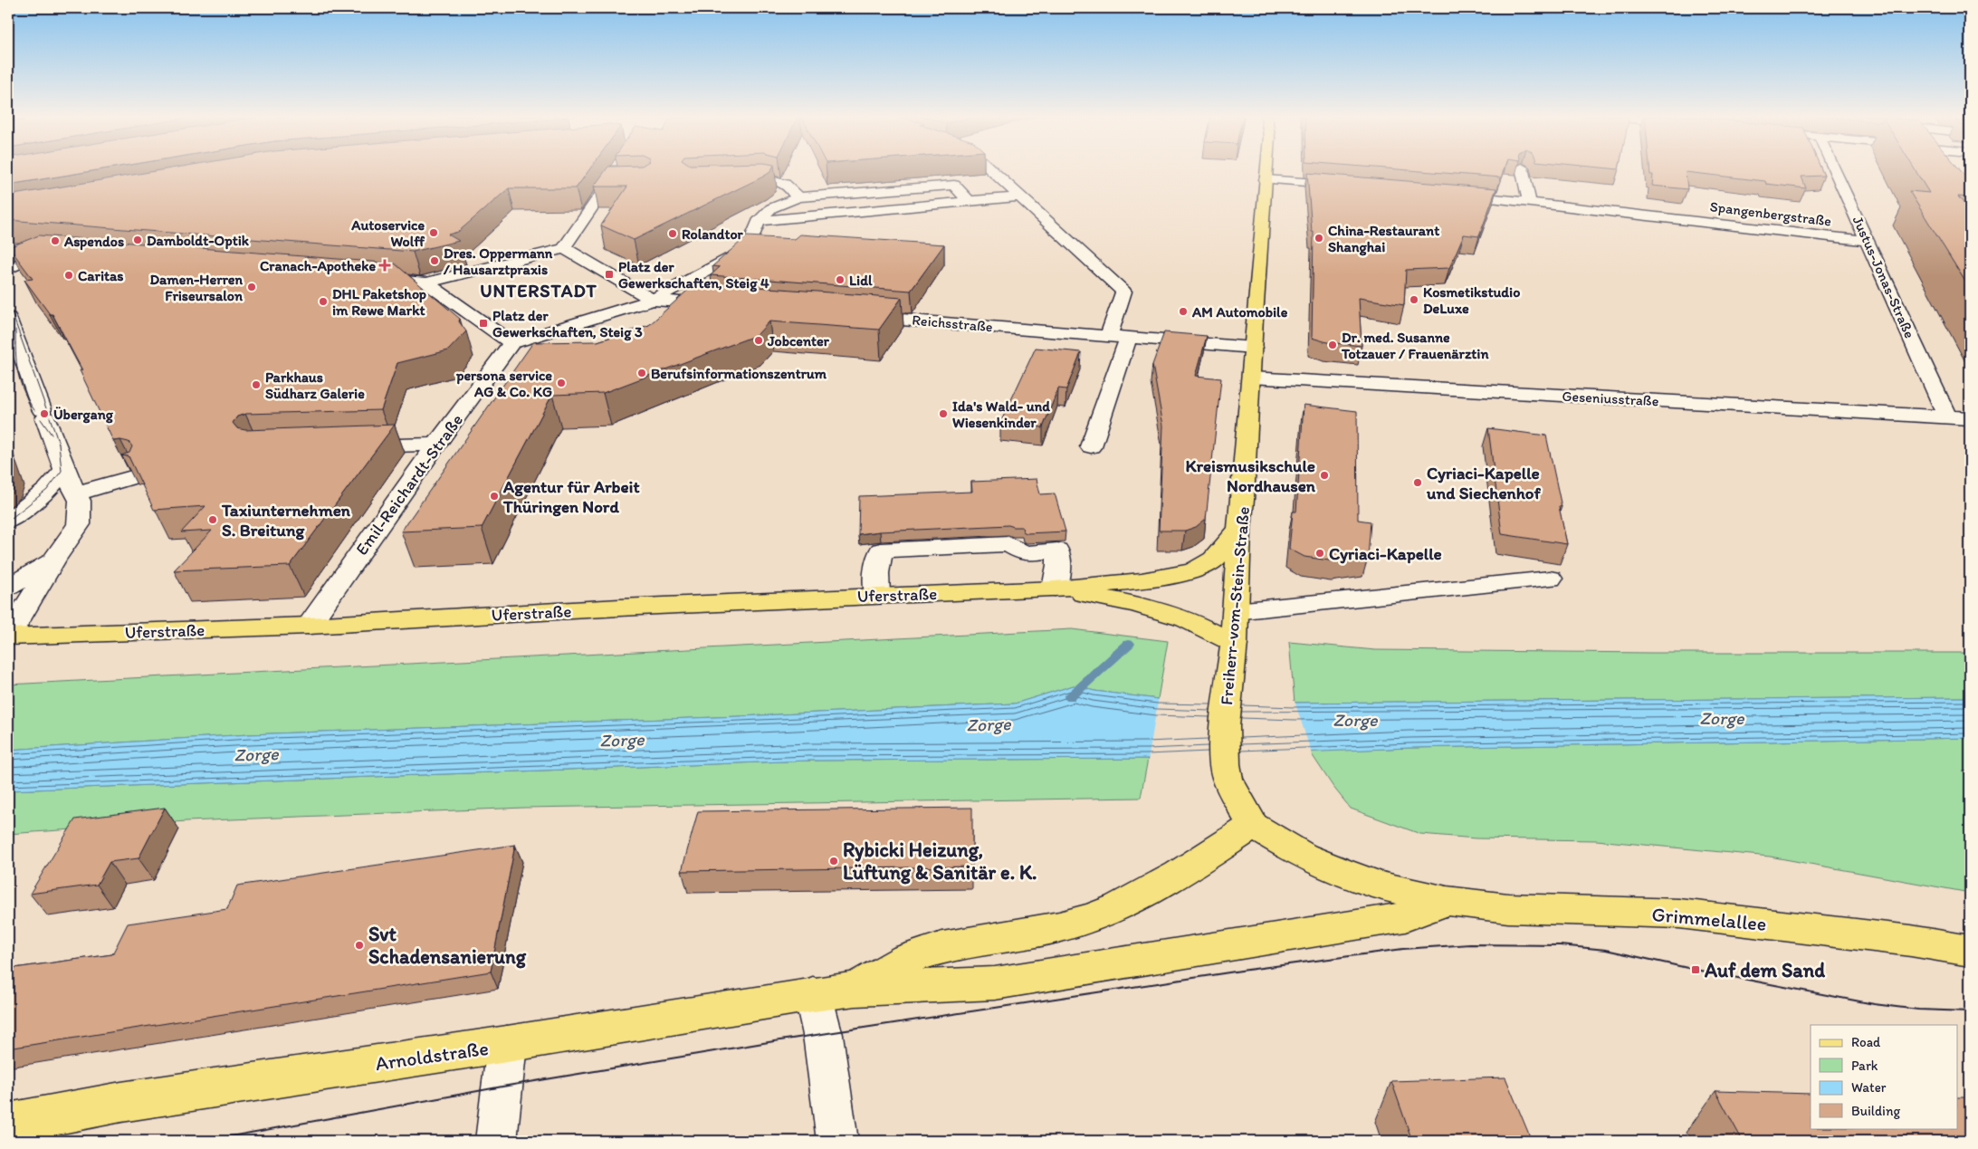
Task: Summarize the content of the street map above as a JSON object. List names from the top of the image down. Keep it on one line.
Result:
{"streets":{"main road":["Uferstraße","Freiherr-vom-Stein-Straße","Grimmelallee","Arnoldstraße"],"street":["Spangenbergstraße","Justus-Jonas-Straße","Reichsstraße","Geseniusstraße","Emil-Reichardt-Straße"]},"crossings":[["Spangenbergstraße","Justus-Jonas-Straße"],["Justus-Jonas-Straße","Geseniusstraße"],["Reichsstraße","Freiherr-vom-Stein-Straße"],["Geseniusstraße","Freiherr-vom-Stein-Straße"],["Emil-Reichardt-Straße","Uferstraße"],["Grimmelallee","Arnoldstraße"]],"districts":["UNTERSTADT"],"water":["Zorge"],"places":{"other":["Autoservice Wolff","Rolandtor","China-Restaurant Shanghai","Damboldt-Optik","Aspendos","Dres. Oppermann / Hausarztpraxis","Caritas","Lidl","Damen-Herren Friseursalon","Kosmetikstudio DeLuxe","DHL Paketshop im Rewe Markt","AM Automobile","Jobcenter","Dr. med. Susanne Totzauer / Frauenärztin","Berufsinformationszentrum","persona service AG & Co. KG","Parkhaus Südharz Galerie","Übergang","Ida's Wald- und Wiesenkinder","Kreismusikschule Nordhausen","Cyriaci-Kapelle und Siechenhof","Agentur für Arbeit Thüringen Nord","Taxiunternehmen S. Breitung","Cyriaci-Kapelle","Rybicki Heizung, Lüftung & Sanitär e. K.","Svt Schadensanierung"],"health":["Cranach-Apotheke"],"transit":["Platz der Gewerkschaften, Steig 4","Platz der Gewerkschaften, Steig 3","Auf dem Sand"]},"legend":["Road","Park","Water","Building"]}
